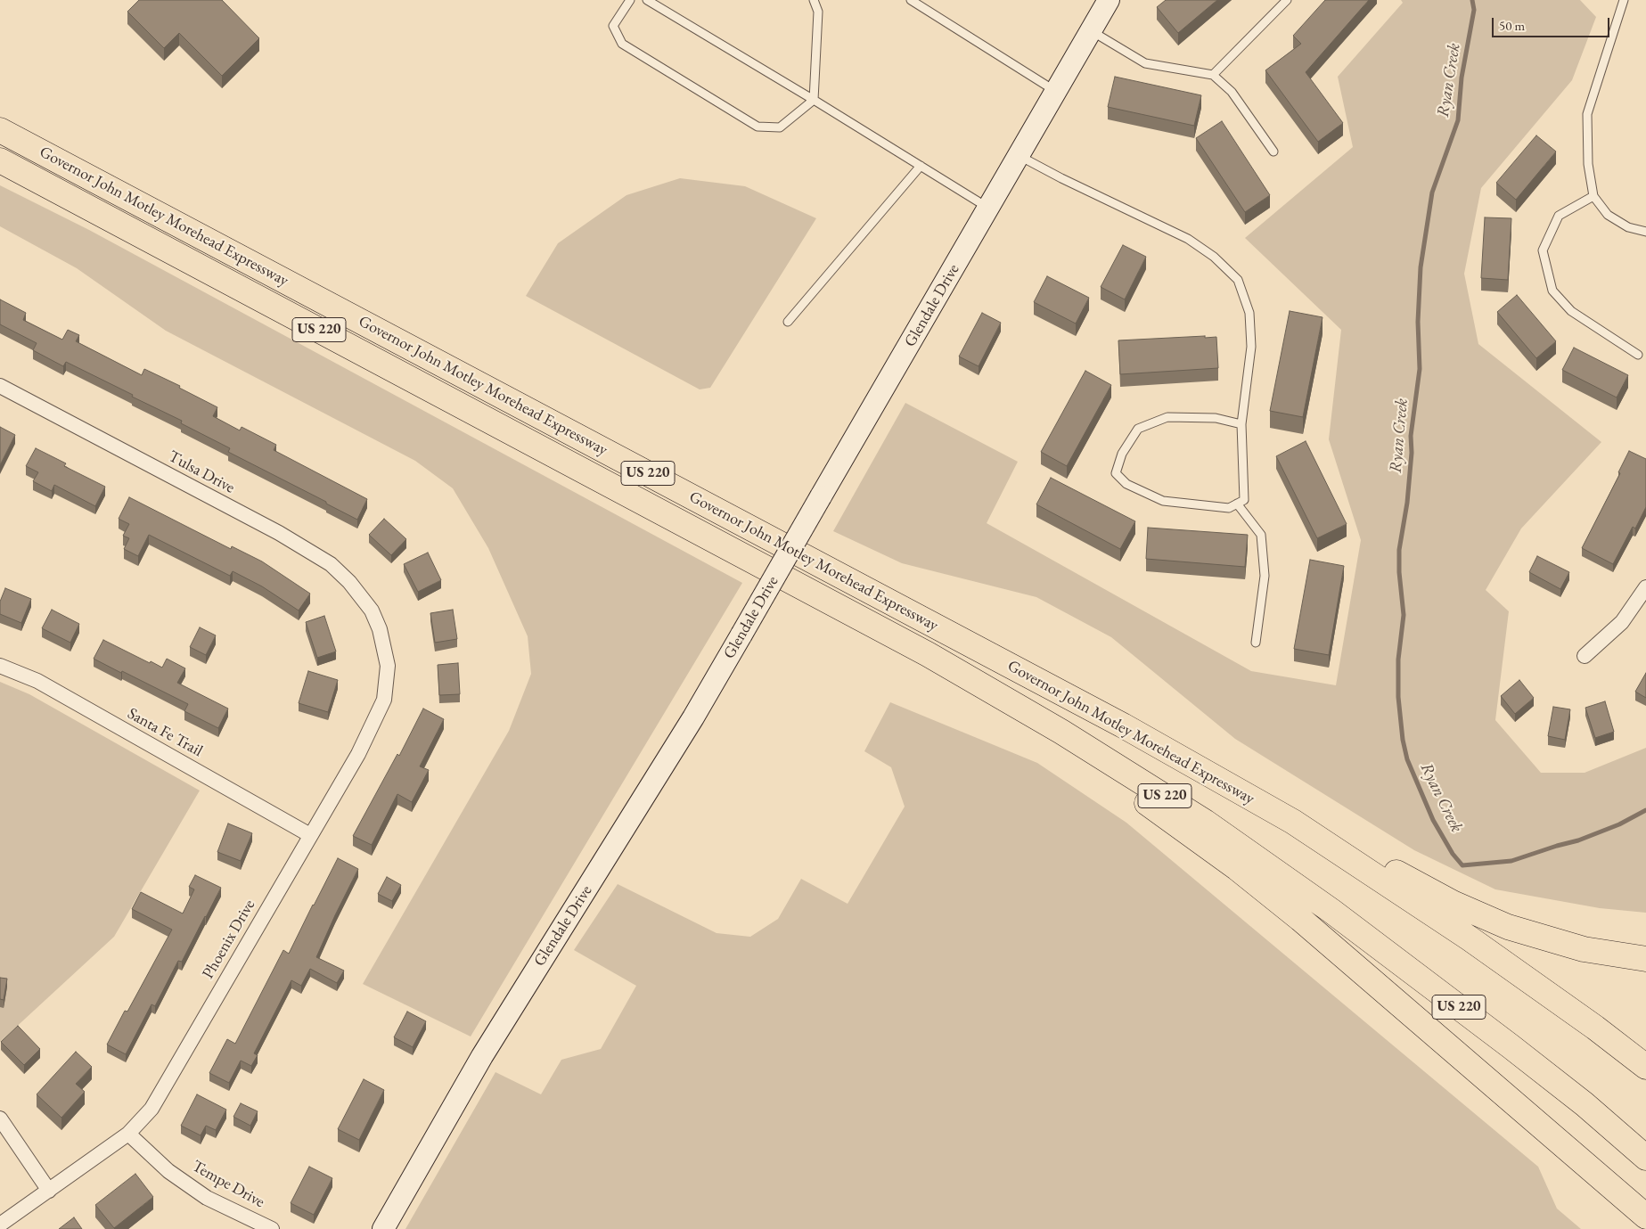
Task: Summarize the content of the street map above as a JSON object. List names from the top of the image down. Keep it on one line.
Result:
{"streets":{"highway":["Governor John Motley Morehead Expressway","US 220"],"street":["Glendale Drive","Tulsa Drive","Santa Fe Trail","Phoenix Drive","Tempe Drive"]},"crossings":[["Governor John Motley Morehead Expressway","US 220"],["Tulsa Drive","Phoenix Drive"],["Santa Fe Trail","Phoenix Drive"],["Phoenix Drive","Tempe Drive"]],"water":["Ryan Creek"],"scale_bar":"50 m"}
